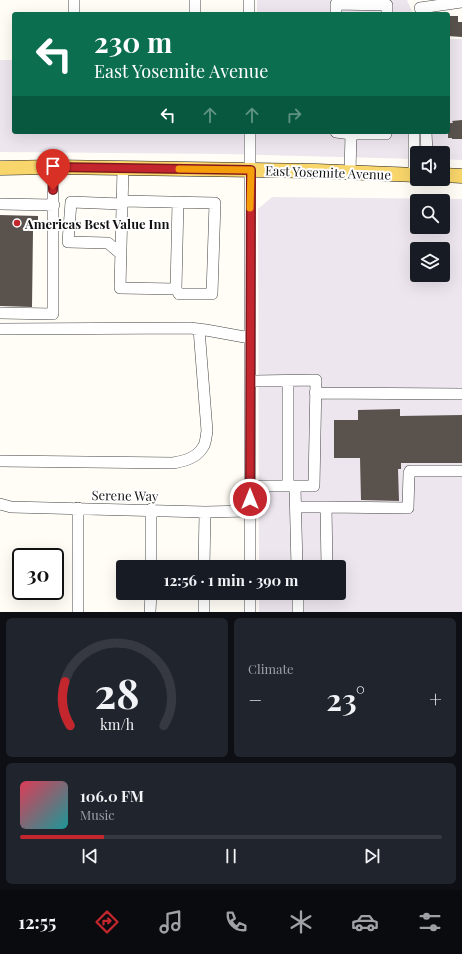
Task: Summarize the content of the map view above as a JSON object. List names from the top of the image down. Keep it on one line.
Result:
{"streets":{"main road":["East Yosemite Avenue"],"street":["Serene Way"]},"places":["Americas Best Value Inn"],"page":{"turn":["230 m","East Yosemite Avenue"],"limit":"30","trip":"12:56 · 1 min · 390 m","tile":"Climate","heat":["−","23°","+"],"song":["106.0 FM","Music"],"tabs":"12:55","gauge":["28","km/h"]}}
